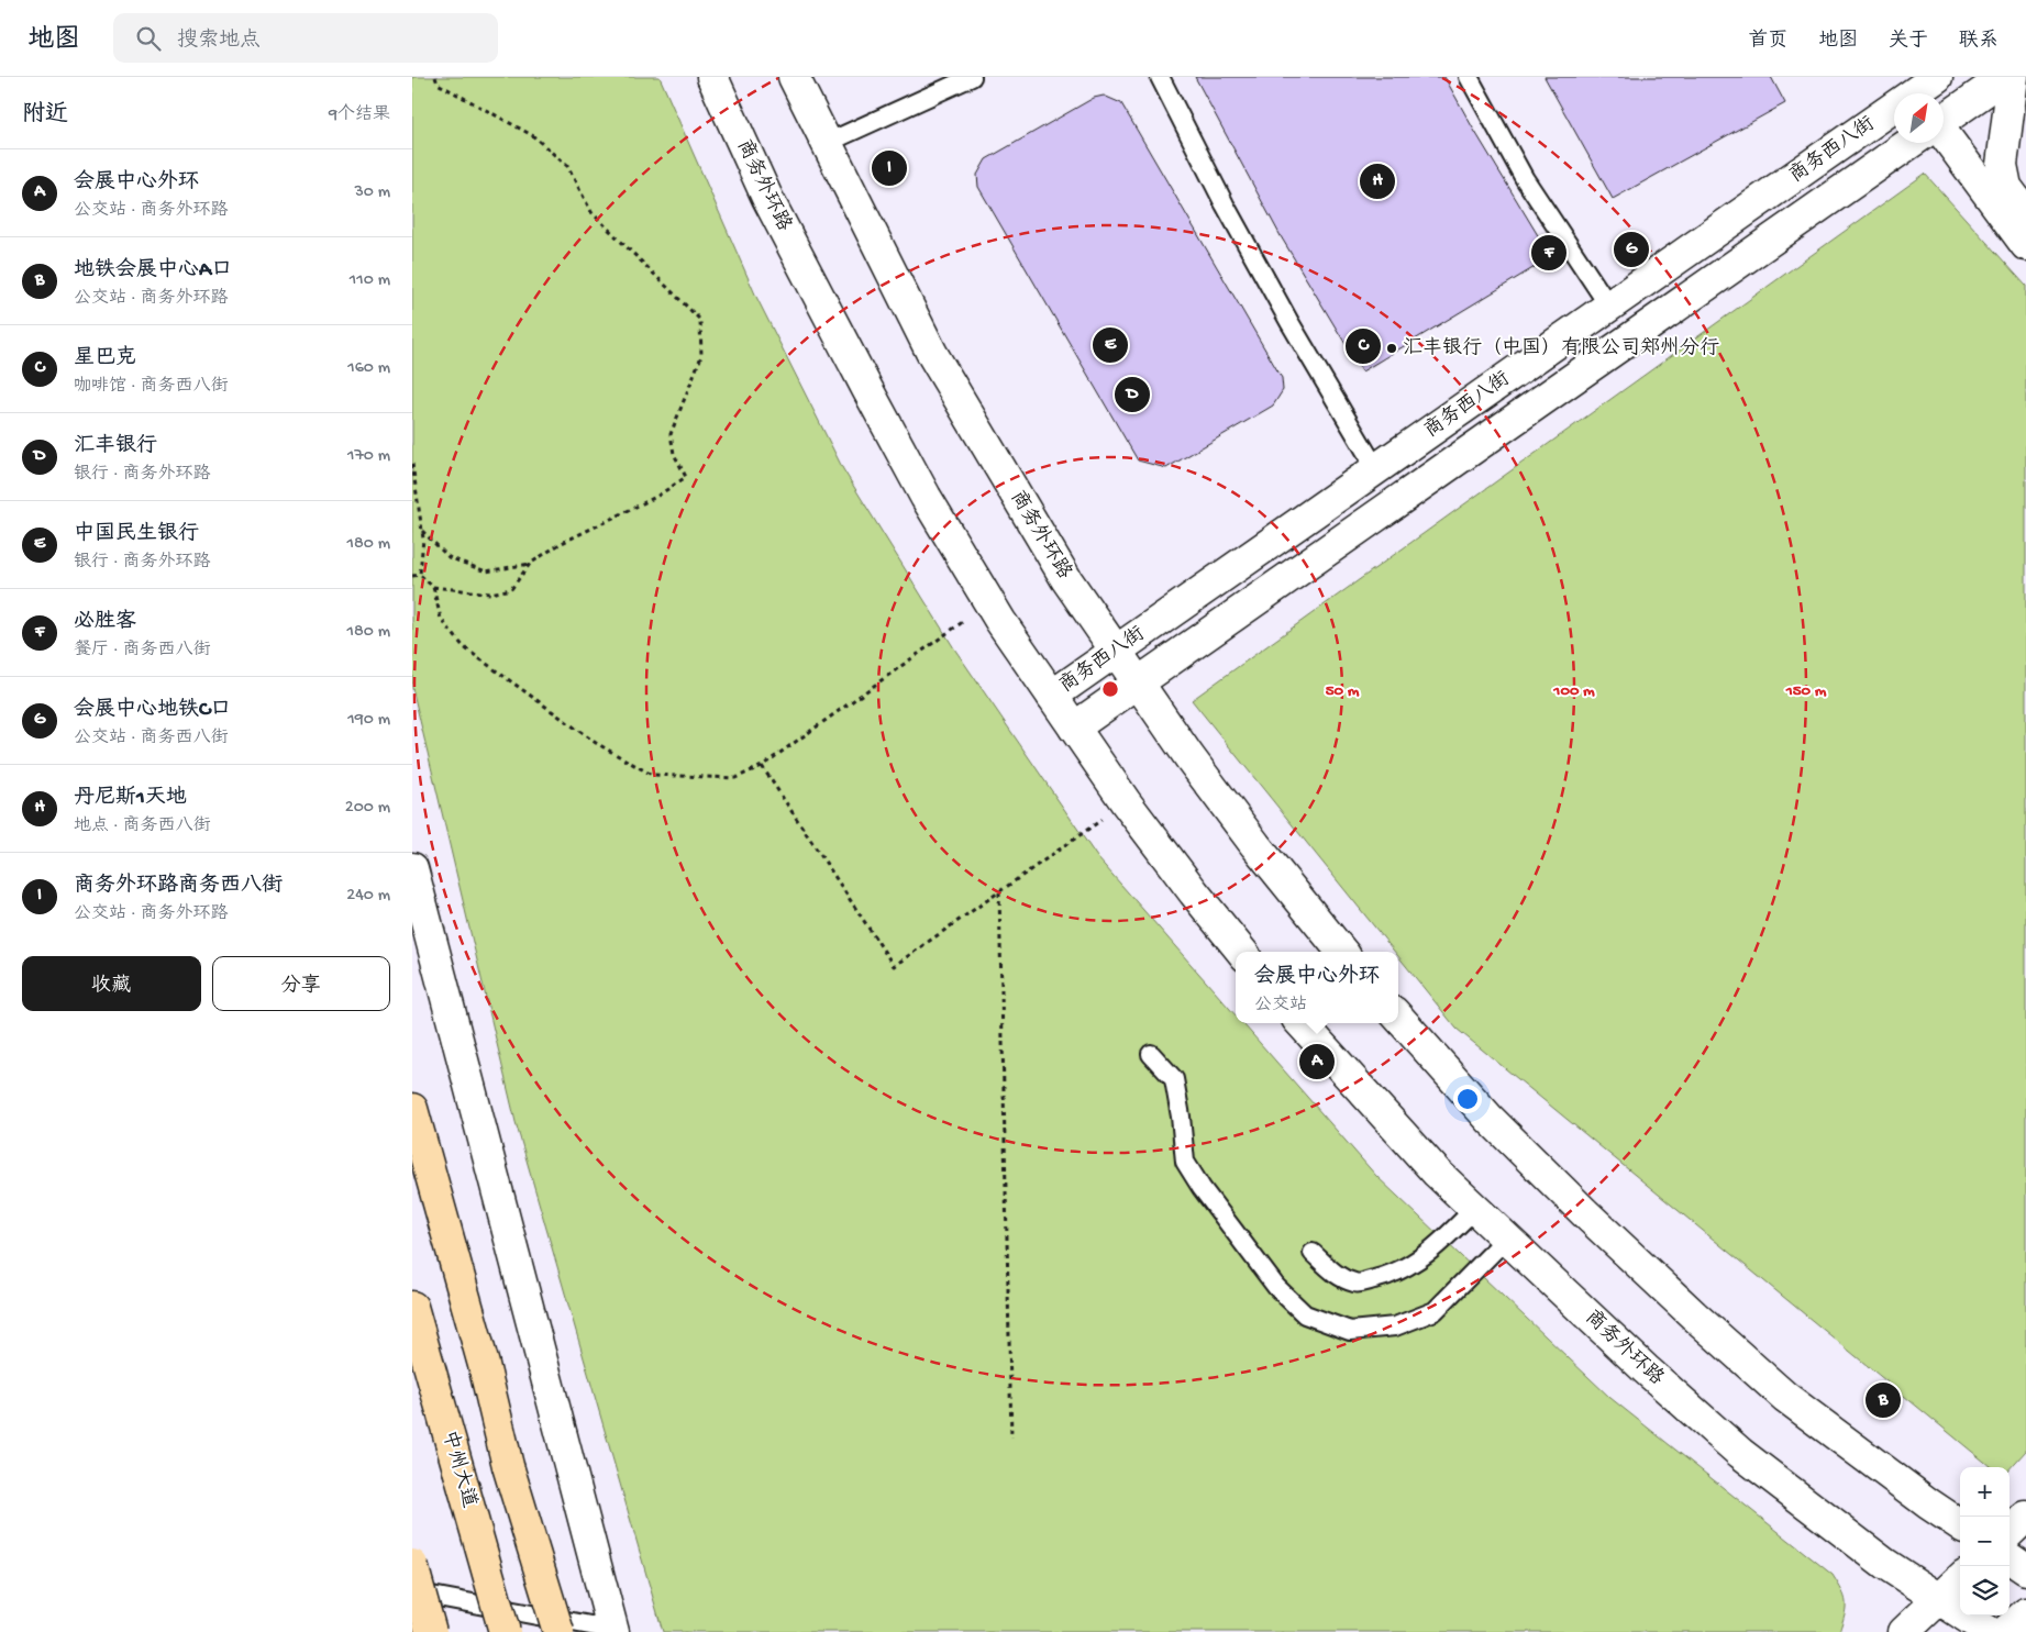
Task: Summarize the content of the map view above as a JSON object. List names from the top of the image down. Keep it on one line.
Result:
{"streets":{"highway":["中州大道"],"street":["商务西八街","商务外环路"]},"crossings":[["商务西八街","商务外环路"]],"places":["汇丰银行（中国）有限公司郑州分行"],"north":"top right","page":{"header":"地图","search":"搜索地点","nav":["首页","地图","关于","联系"],"heading":["附近","9个结果"],"list":[{"mark":"A","name":"会展中心外环","note":"公交站 · 商务外环路","value":"30 m"},{"mark":"B","name":"地铁会展中心A口","note":"公交站 · 商务外环路","value":"110 m"},{"mark":"C","name":"星巴克","note":"咖啡馆 · 商务西八街","value":"160 m"},{"mark":"D","name":"汇丰银行","note":"银行 · 商务外环路","value":"170 m"},{"mark":"E","name":"中国民生银行","note":"银行 · 商务外环路","value":"180 m"},{"mark":"F","name":"必胜客","note":"餐厅 · 商务西八街","value":"180 m"},{"mark":"G","name":"会展中心地铁C口","note":"公交站 · 商务西八街","value":"190 m"},{"mark":"H","name":"丹尼斯1天地","note":"地点 · 商务西八街","value":"200 m"},{"mark":"I","name":"商务外环路商务西八街","note":"公交站 · 商务外环路","value":"240 m"}],"pins":["I","H","G","F","E","C","D","A","B"],"buttons":["收藏","分享"],"popup":["会展中心外环","公交站"],"map_buttons":["+","−"]},"rings":["50 m","100 m","150 m"]}
